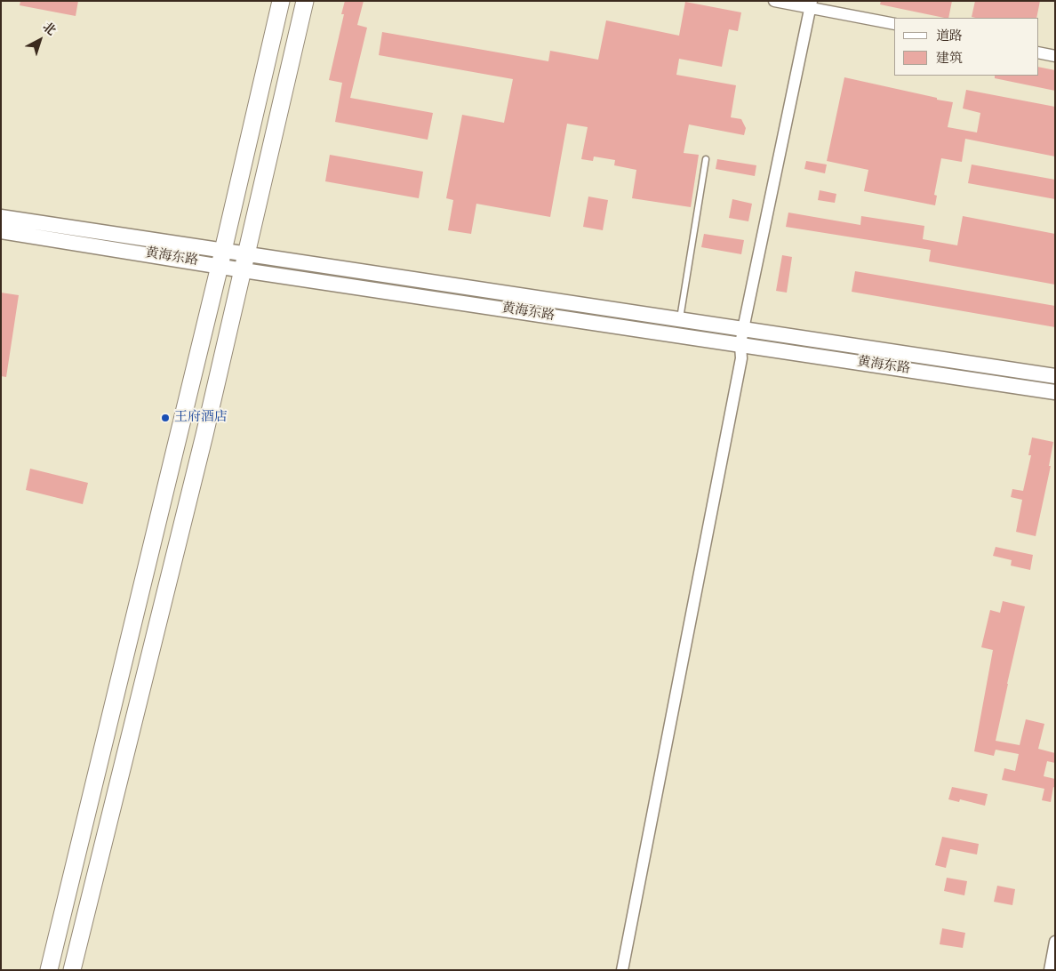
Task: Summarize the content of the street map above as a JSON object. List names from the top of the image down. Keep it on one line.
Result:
{"streets":{"street":["黄海东路"]},"places":["王府酒店"],"legend":["道路","建筑"],"north":"top right"}
